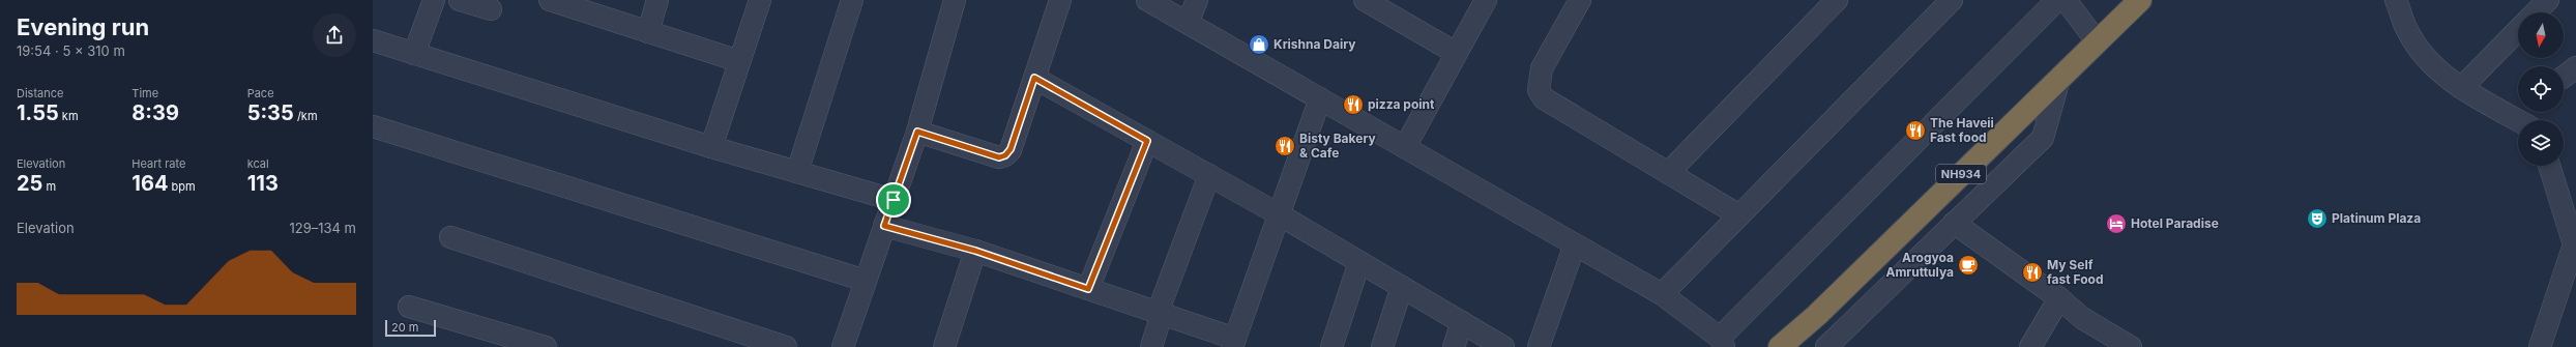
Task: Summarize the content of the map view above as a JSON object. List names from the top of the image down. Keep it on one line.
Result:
{"streets":{"highway":["NH934"]},"places":{"shop":["Krishna Dairy"],"restaurant":["pizza point","The Haveii Fast food","Bisty Bakery & Cafe","My Self fast Food"],"theatre":["Platinum Plaza"],"hotel":["Hotel Paradise"],"cafe":["Arogyoa Amruttulya"]},"scale_bar":"20 m","north":"bottom","page":{"heading":["Evening run","19:54 · 5 × 310 m"],"stats":[["Distance","1.55 km"],["Time","8:39"],["Pace","5:35 /km"],["Elevation","25 m"],["Heart rate","164 bpm"],["kcal","113"]],"chart":["Elevation","129–134 m"],"scale":"20 m"}}
